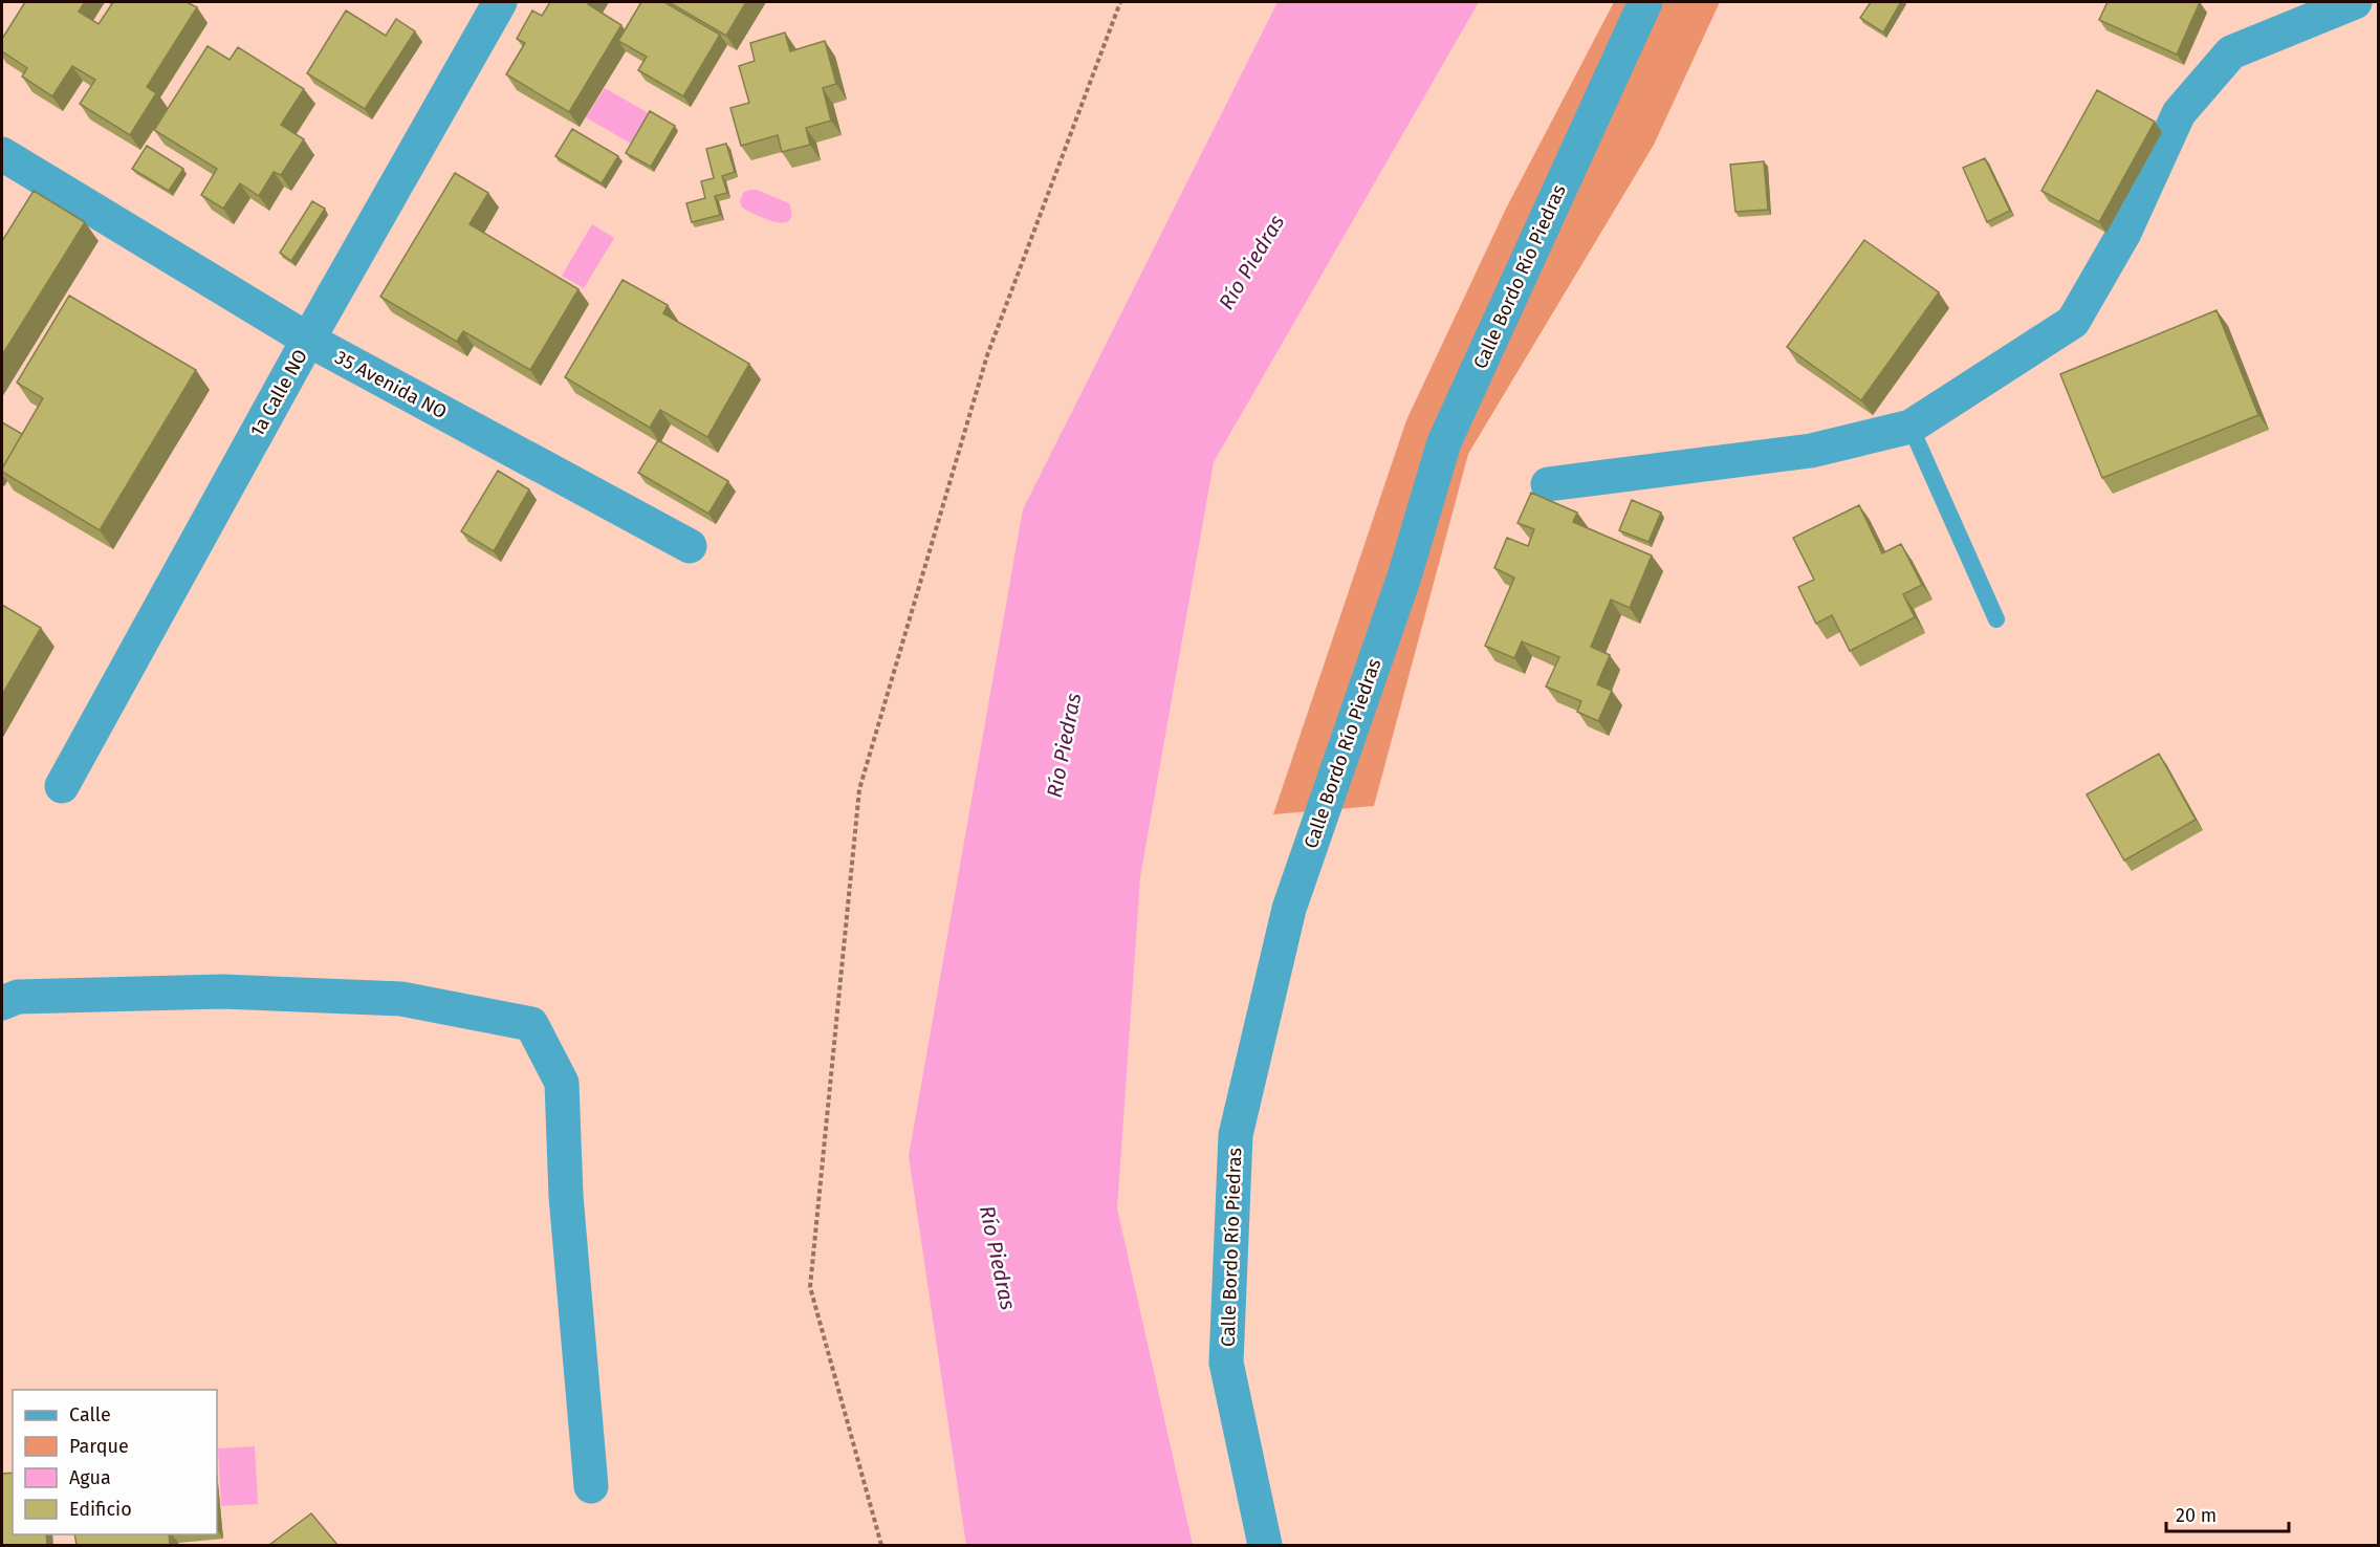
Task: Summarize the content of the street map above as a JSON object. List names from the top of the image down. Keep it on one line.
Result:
{"streets":{"street":["Calle Bordo Río Piedras","35 Avenida NO","1a Calle NO"]},"crossings":[["35 Avenida NO","1a Calle NO"]],"water":["Río Piedras"],"legend":["Calle","Parque","Agua","Edificio"],"scale_bar":"20 m"}
